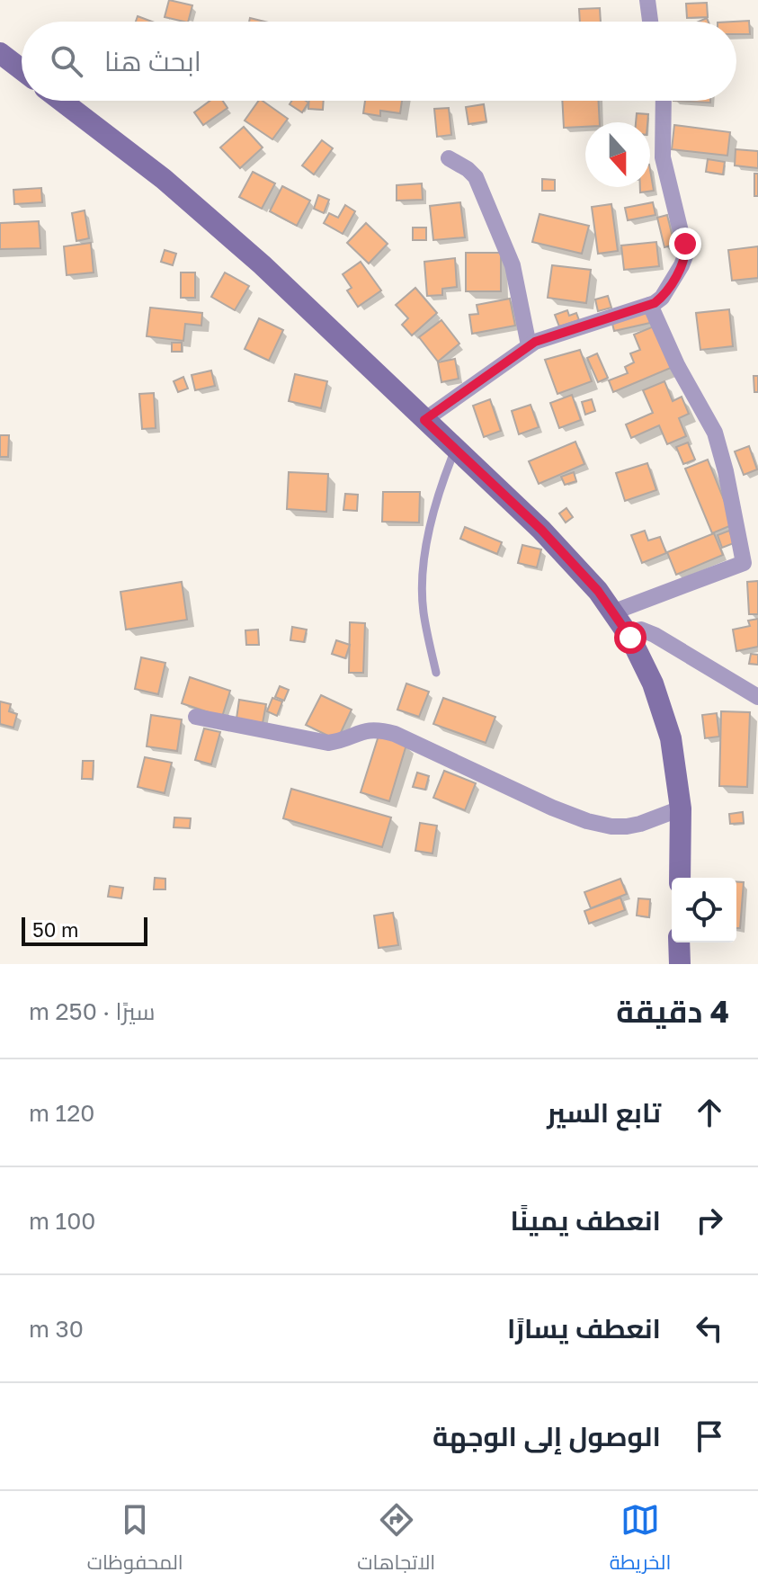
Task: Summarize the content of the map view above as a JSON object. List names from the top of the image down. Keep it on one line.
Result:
{"scale_bar":"50 m","north":"bottom","page":{"search":"ابحث هنا","scale":"50 m","heading":["4 دقيقة","سيرًا · 250 m"],"list":[["تابع السير","120 m"],["انعطف يمينًا","100 m"],["انعطف يسارًا","30 m"],"الوصول إلى الوجهة"],"nav":["الخريطة","الاتجاهات","المحفوظات"]}}
